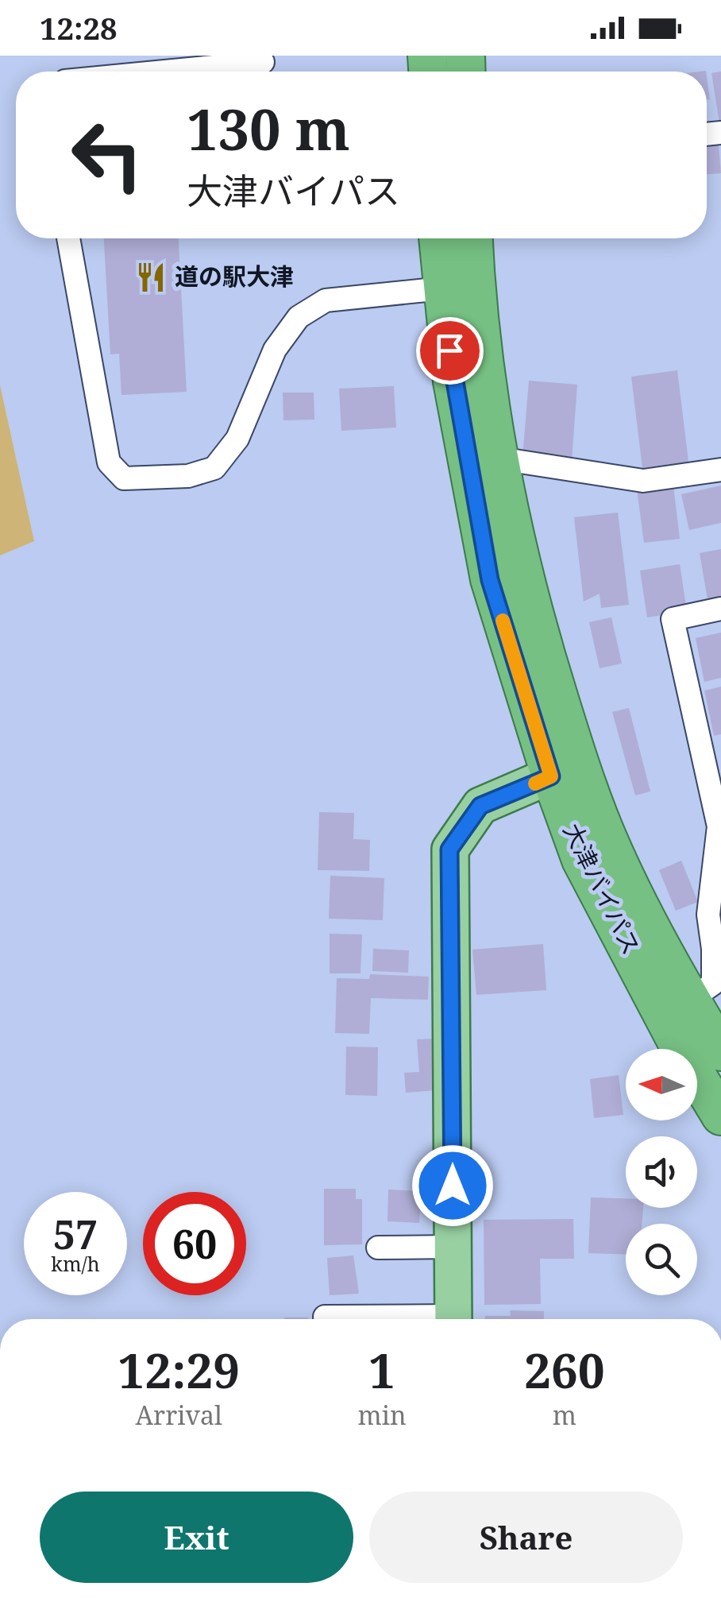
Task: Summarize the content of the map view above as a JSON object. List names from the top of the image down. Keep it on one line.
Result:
{"streets":{"highway":["大津バイパス"]},"places":{"restaurant":["道の駅大津"]},"north":"left","page":{"status":"12:28","turn":["130 m","大津バイパス"],"speed":"57 km/h","limit":"60","eta":["12:29","Arrival","1","min","260","m"],"buttons":["Exit","Share"]}}
